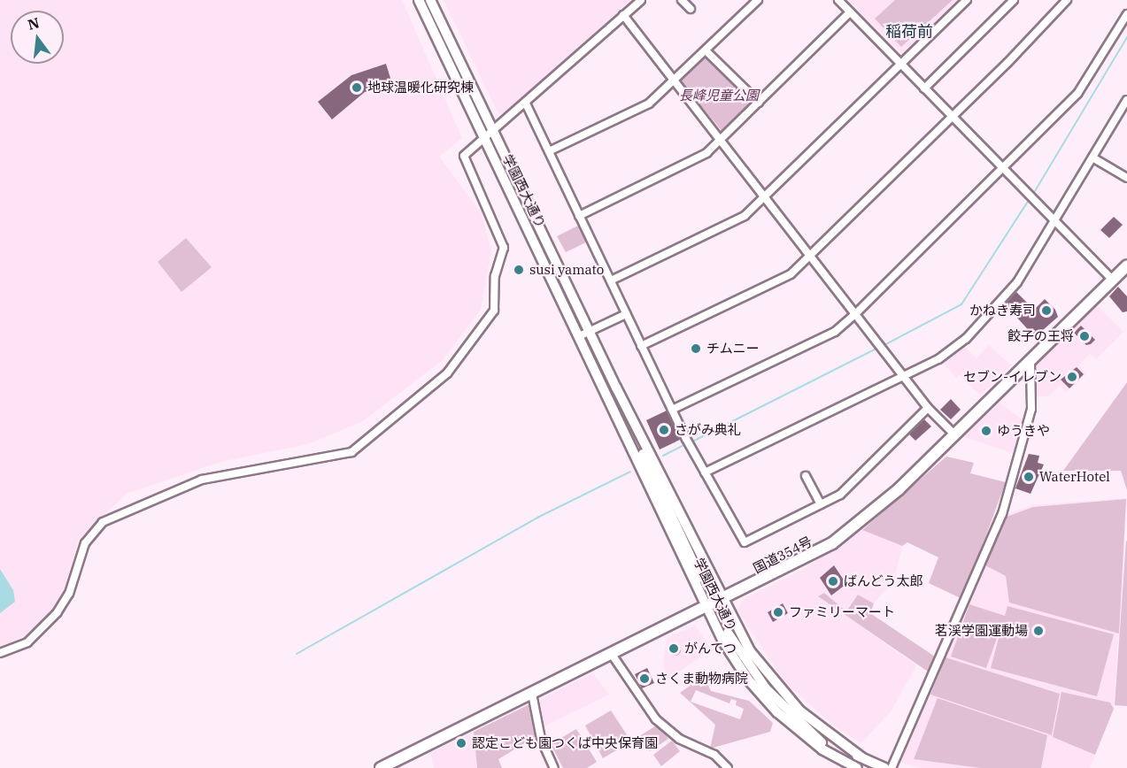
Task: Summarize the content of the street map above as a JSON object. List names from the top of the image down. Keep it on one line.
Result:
{"streets":{"highway":["国道354号"],"main road":["学園西大通り"]},"crossings":[["学園西大通り","国道354号"]],"districts":["稲荷前"],"parks":["長峰児童公園"],"places":["地球温暖化研究棟","susi yamato","かねき寿司","餃子の王将","チムニー","セブン-イレブン","さがみ典礼","ゆうきや","WaterHotel","ばんどう太郎","ファミリーマート","茗渓学園運動場","がんてつ","さくま動物病院","認定こども園つくば中央保育園"],"north":"top"}
